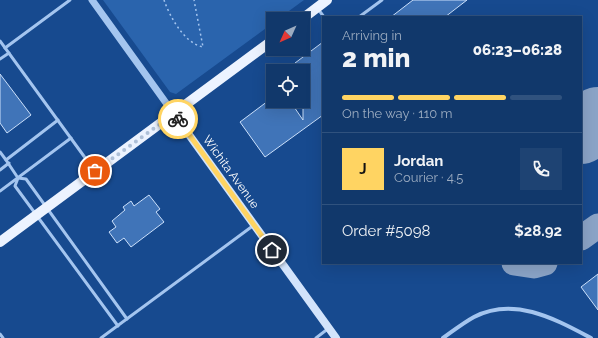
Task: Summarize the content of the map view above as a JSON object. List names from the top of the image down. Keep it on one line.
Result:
{"streets":{"main road":["Wichita Avenue"]},"north":"bottom left","page":{"heading":["2 min","Arriving in","06:23–06:28"],"panel":["Jordan","Courier · 4.5","Order #5098","$28.92"],"bar":"On the way · 110 m","round":"J"}}
